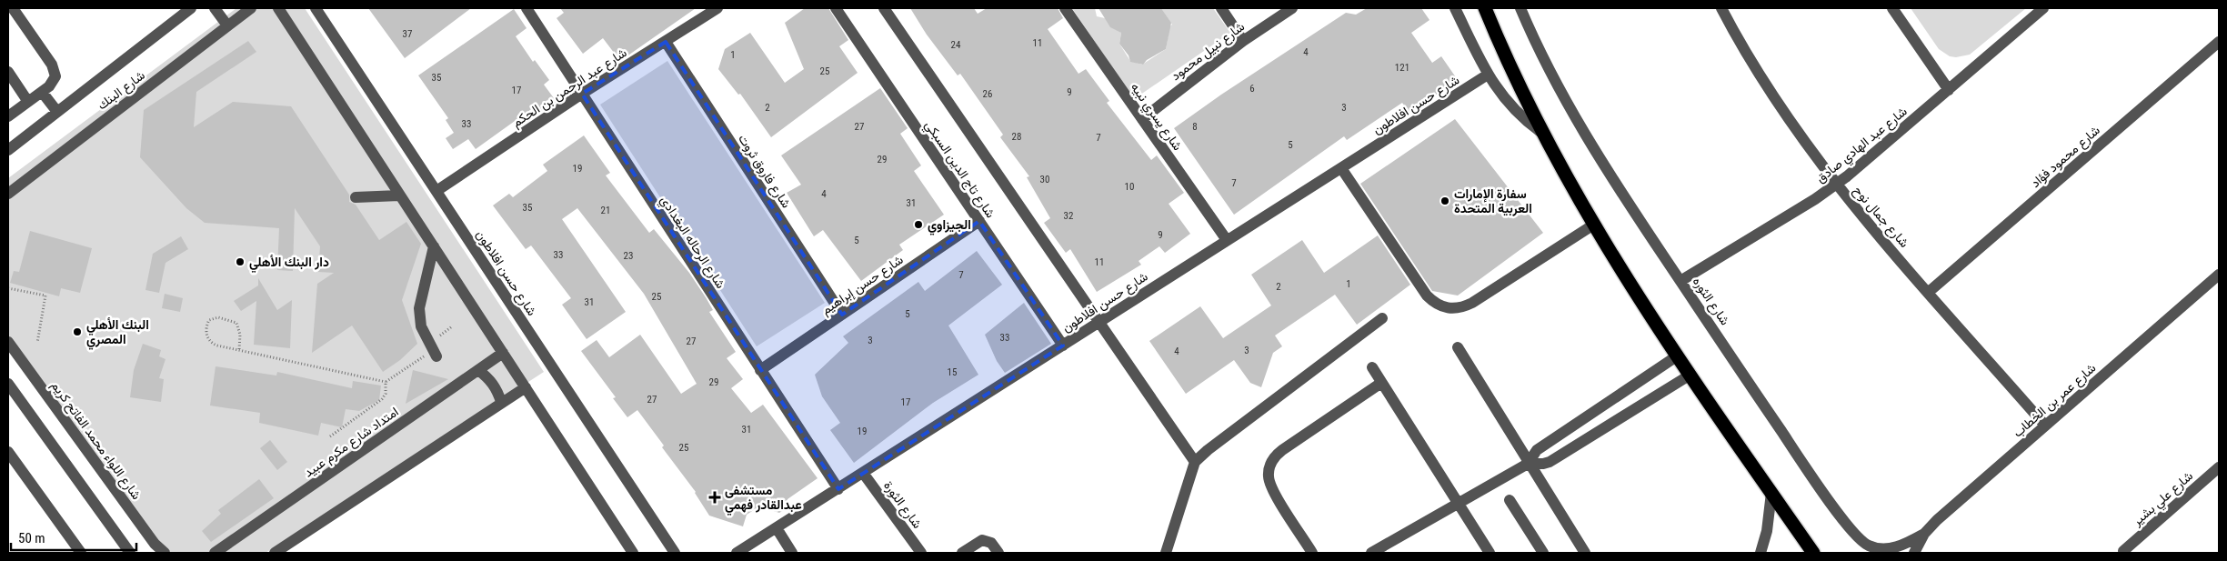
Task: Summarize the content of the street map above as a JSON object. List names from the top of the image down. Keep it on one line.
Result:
{"streets":{"street":["شارع نبيل محمود","شارع عبد الرحمن بن الحكم","شارع البنك","شارع حسن افلاطون","شارع يسري نبيه","شارع عبد الهادي صادق","شارع محمود فؤاد","شارع تاج الدين السبكي","شارع فاروق ثروت","شارع جمال نوح","شارع الرحاله البغدادي","شارع حسن إبراهيم","شارع الثوره","شارع عمر بن الخطاب","شارع اللواء محمد الفاتح كريم","امتداد شارع مكرم عبيد","شارع علي بشير","شارع الثورة"]},"crossings":[["شارع نبيل محمود","شارع يسري نبيه"],["شارع عبد الرحمن بن الحكم","شارع حسن افلاطون"],["شارع عبد الرحمن بن الحكم","شارع فاروق ثروت"],["شارع عبد الرحمن بن الحكم","شارع الرحاله البغدادي"],["شارع حسن افلاطون","شارع يسري نبيه"],["شارع حسن افلاطون","شارع تاج الدين السبكي"],["شارع حسن افلاطون","شارع الرحاله البغدادي"],["شارع حسن افلاطون","شارع الثورة"],["شارع عبد الهادي صادق","شارع جمال نوح"],["شارع عبد الهادي صادق","شارع الثوره"],["شارع محمود فؤاد","شارع جمال نوح"],["شارع تاج الدين السبكي","شارع حسن إبراهيم"],["شارع فاروق ثروت","شارع حسن إبراهيم"],["شارع جمال نوح","شارع عمر بن الخطاب"],["شارع الرحاله البغدادي","شارع حسن إبراهيم"],["شارع الثوره","شارع عمر بن الخطاب"]],"places":{"other":["سفارة الإمارات العربية المتحدة","الجيزاوي","دار البنك الأهلي","البنك الأهلي المصري"],"health":["مستشفى عبدالقادر فهمي"]},"house_numbers":["37","11","24","4","1","121","25","35","6","17","9","26","2","3","33","27","8","28","7","5","29","19","30","7","10","4","31","35","21","32","9","5","33","23","11","7","1","2","25","31","5","33","3","27","3","4","15","29","27","17","31","19","25"],"scale_bar":"50 m"}
